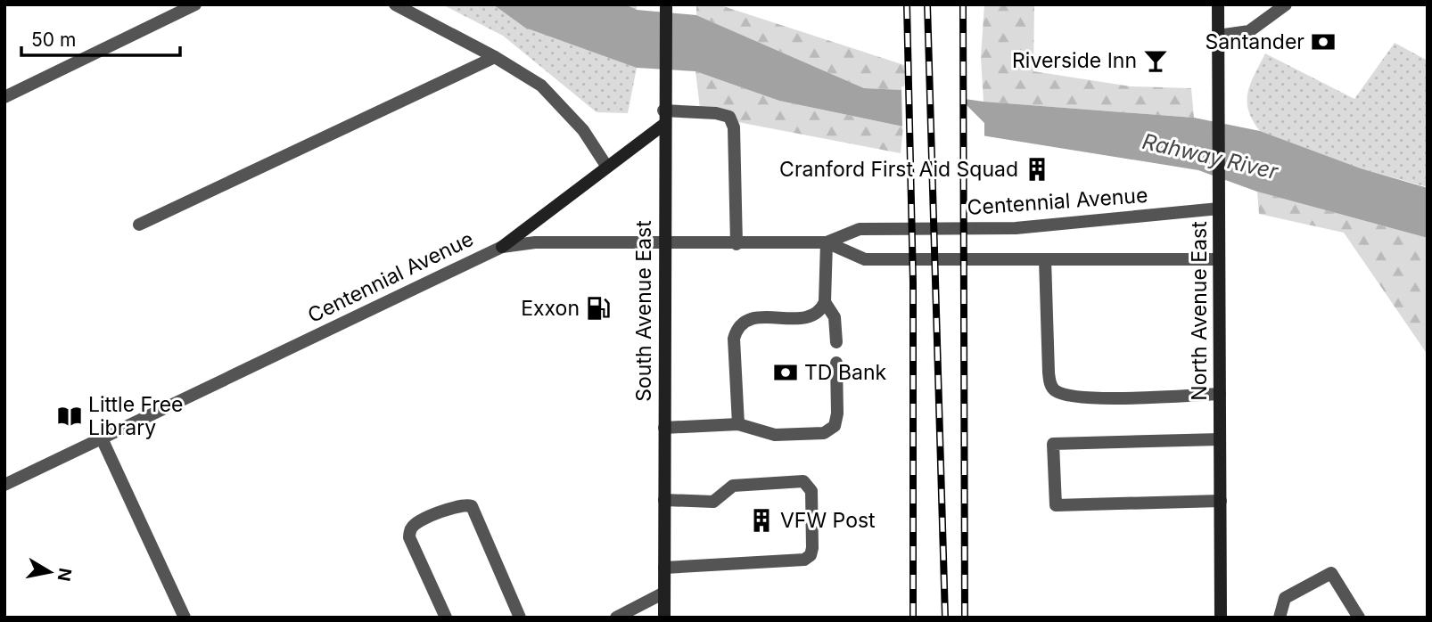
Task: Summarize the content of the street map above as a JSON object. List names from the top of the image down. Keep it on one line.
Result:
{"streets":{"main road":["South Avenue East","North Avenue East"],"street":["Centennial Avenue"]},"crossings":[["Centennial Avenue","South Avenue East"],["Centennial Avenue","North Avenue East"]],"water":["Rahway River"],"places":{"bank":["Santander","TD Bank"],"bar":["Riverside Inn"],"building":["Cranford First Aid Squad","VFW Post"],"fuel station":["Exxon"],"library":["Little Free Library"]},"scale_bar":"50 m","north":"right"}
